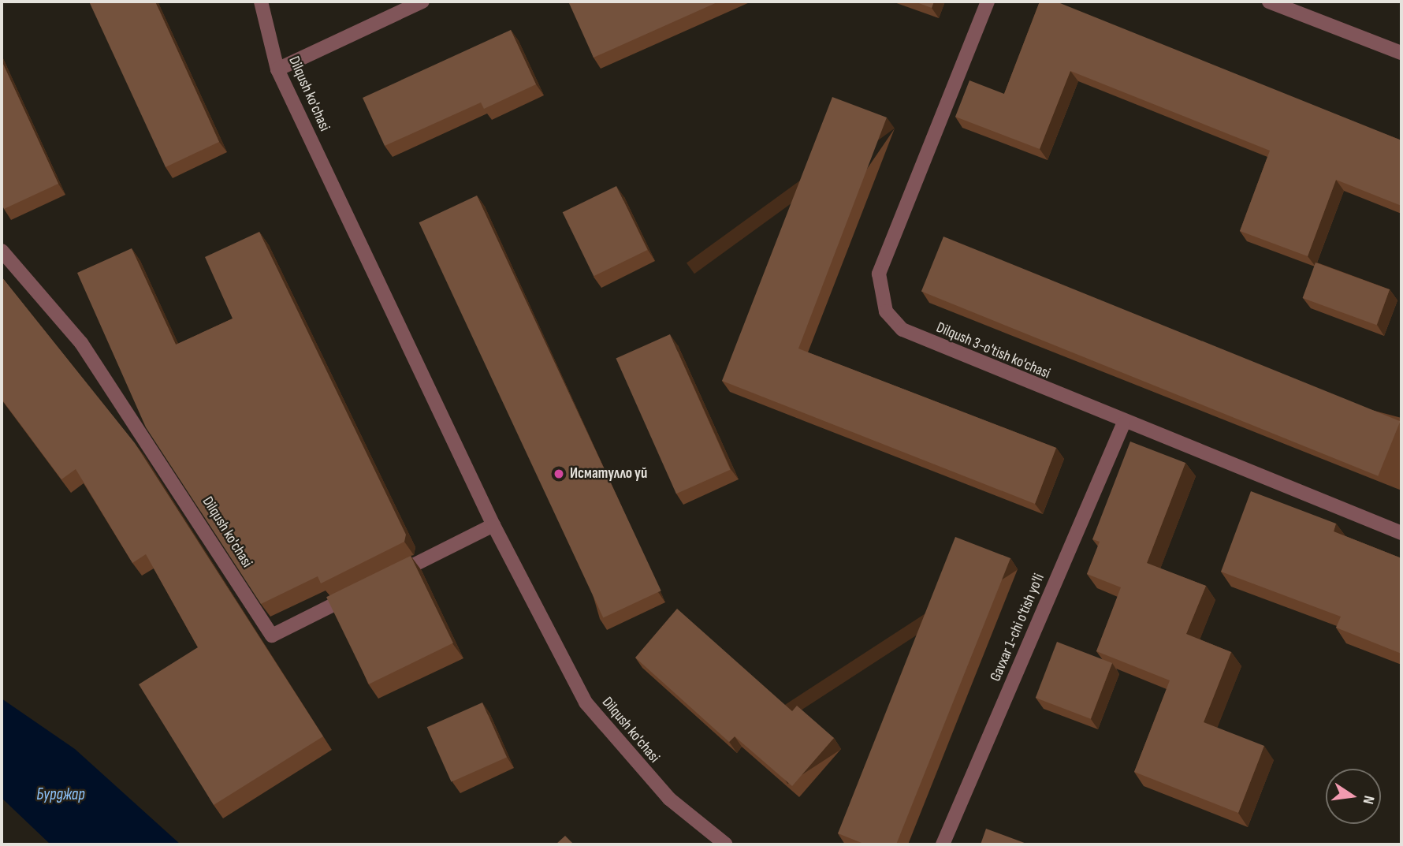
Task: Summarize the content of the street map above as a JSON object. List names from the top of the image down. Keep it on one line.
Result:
{"streets":{"street":["Dilqush ko'chasi","Dilqush 3-o'tish ko'chasi","Gavxar 1-chi o'tish yo'li"]},"crossings":[["Dilqush 3-o'tish ko'chasi","Gavxar 1-chi o'tish yo'li"]],"water":["Бурджар"],"places":["Исматулло уй"],"north":"right"}
